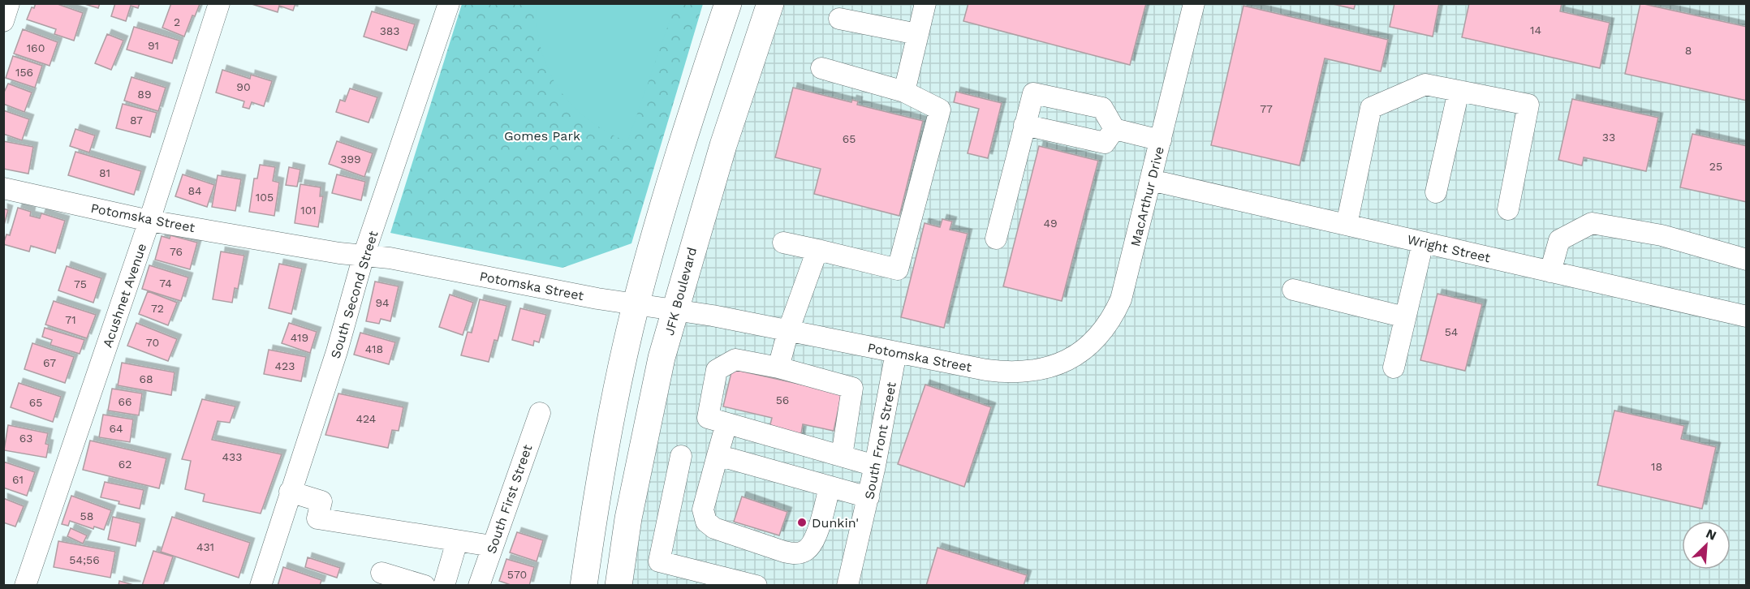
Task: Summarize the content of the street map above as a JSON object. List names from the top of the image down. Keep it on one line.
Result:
{"streets":{"main road":["JFK Boulevard"],"street":["MacArthur Drive","Potomska Street","Wright Street","South Second Street","Acushnet Avenue","South Front Street","South First Street"]},"crossings":[["MacArthur Drive","Potomska Street"],["MacArthur Drive","Wright Street"],["Potomska Street","JFK Boulevard"],["Potomska Street","South Second Street"],["Potomska Street","Acushnet Avenue"],["Potomska Street","South Front Street"]],"parks":["Gomes Park"],"places":["Dunkin'"],"house_numbers":["2","14","383","91","160","8","156","90","89","77","87","33","65","399","25","81","84","105","101","49","76","74","75","94","72","71","54","419","70","418","67","423","68","56","66","65","424","64","63","433","62","18","61","58","431","54;56","570"],"north":"top right"}
